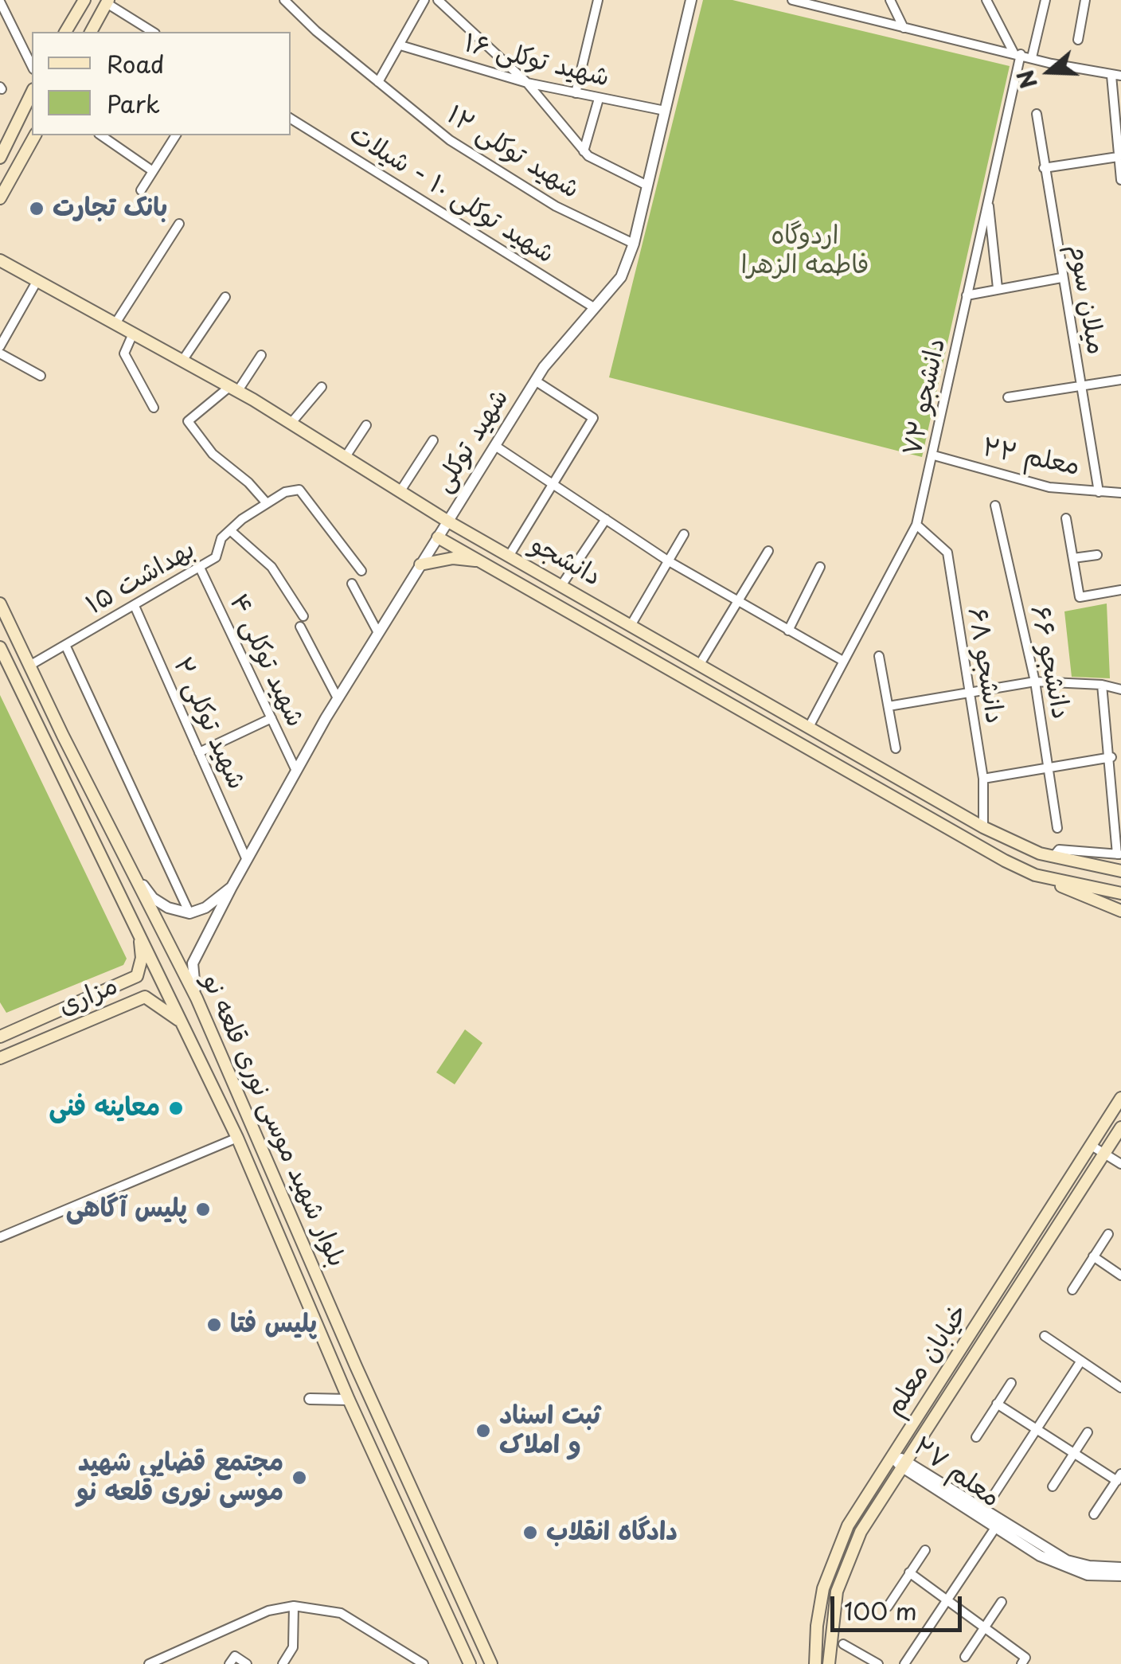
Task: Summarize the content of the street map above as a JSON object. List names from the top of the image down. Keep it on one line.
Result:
{"streets":{"main road":["دانشجو","مزاری","بلوار شهید موسی نوری قلعه نو","خیابان معلم"],"street":["شهید توکلی ۱۶","شهید توکلی ۱۲","شهید توکلی ۱۰ - شیلات","میلان سوم","دانشجو ۷۲","شهید توکلی","معلم ۲۲","بهداشت ۱۵","شهید توکلی ۴","دانشجو ۶۶","دانشجو ۶۸","شهید توکلی ۲","معلم ۲۷"]},"crossings":[["شهید توکلی ۱۶","شهید توکلی"],["شهید توکلی ۱۲","شهید توکلی"],["شهید توکلی ۱۰ - شیلات","شهید توکلی"],["میلان سوم","معلم ۲۲"],["دانشجو ۷۲","معلم ۲۲"],["دانشجو ۷۲","دانشجو"],["دانشجو ۷۲","دانشجو ۶۸"],["شهید توکلی","دانشجو"],["شهید توکلی","شهید توکلی ۴"],["شهید توکلی","شهید توکلی ۲"],["شهید توکلی","بلوار شهید موسی نوری قلعه نو"],["دانشجو","دانشجو ۶۸"],["بهداشت ۱۵","شهید توکلی ۴"],["بهداشت ۱۵","شهید توکلی ۲"],["بهداشت ۱۵","بلوار شهید موسی نوری قلعه نو"],["مزاری","بلوار شهید موسی نوری قلعه نو"],["خیابان معلم","معلم ۲۷"]],"parks":["اردوگاه فاطمه الزهرا"],"places":["بانک تجارت","معاینه فنی","پلیس آگاهی","پلیس فتا","ثبت اسناد و املاک","مجتمع قضایی شهید موسی نوری قلعه نو","دادگاه انقلاب"],"legend":["Road","Park"],"scale_bar":"100 m","north":"left"}
